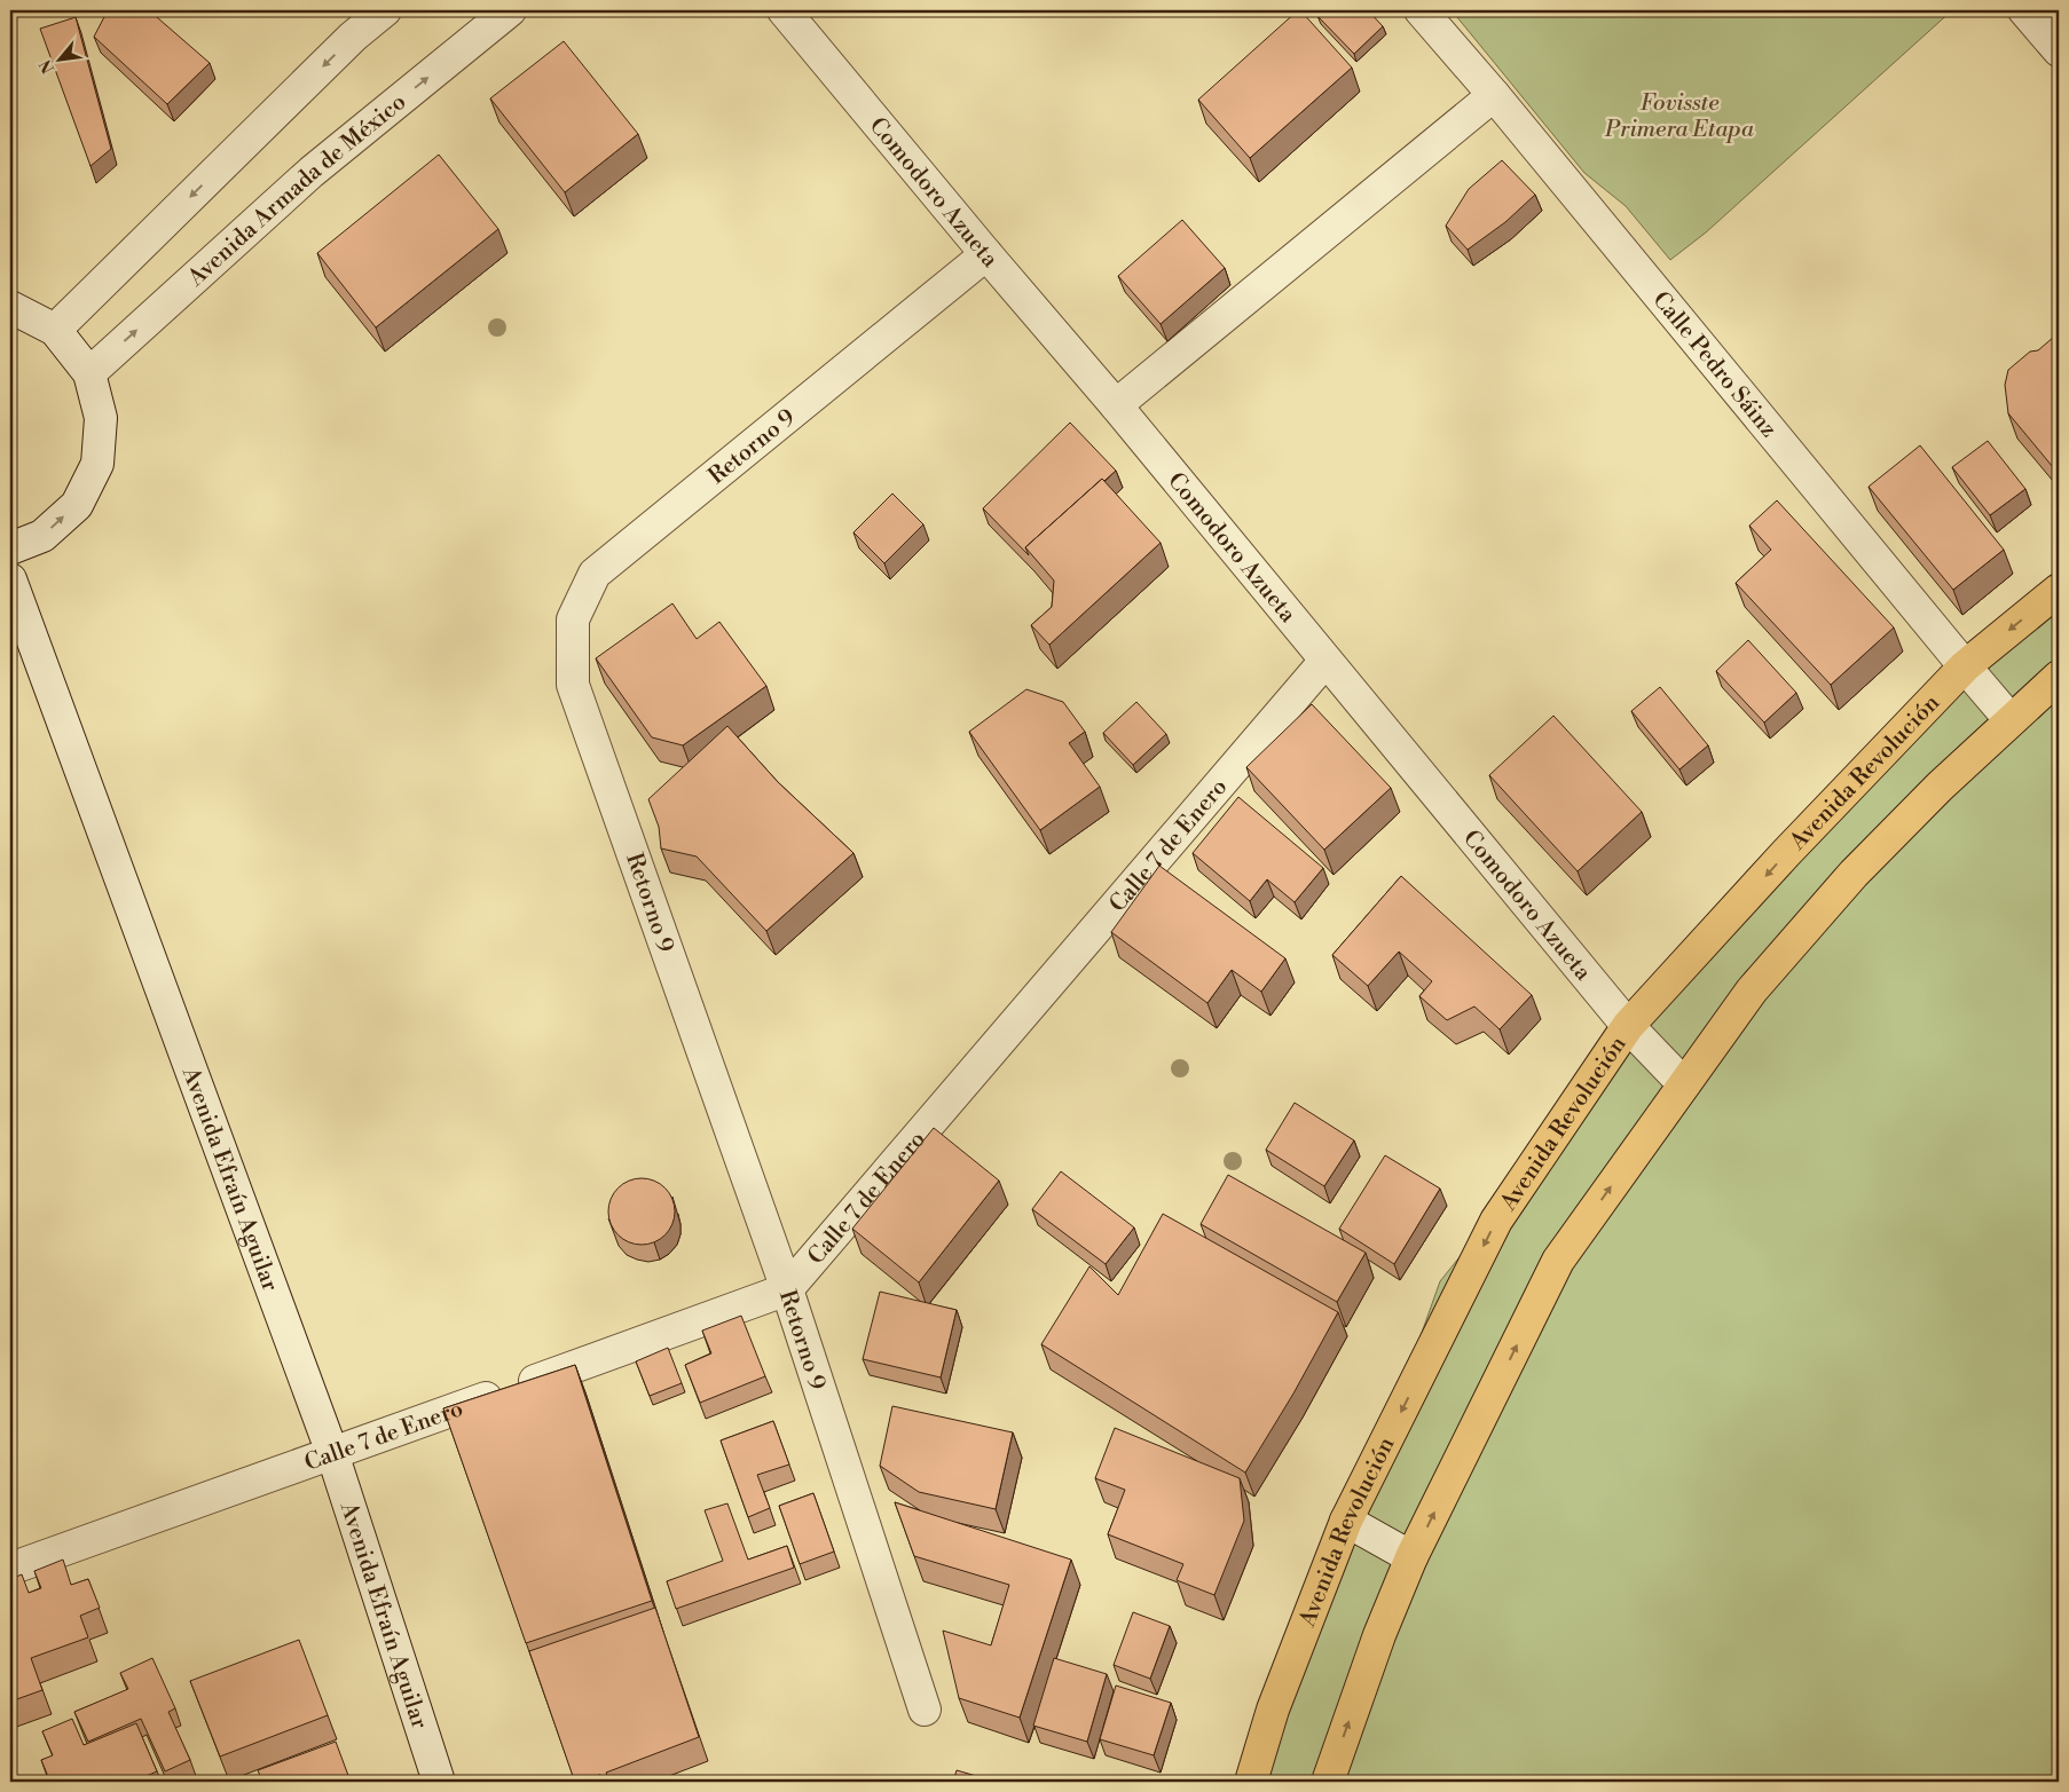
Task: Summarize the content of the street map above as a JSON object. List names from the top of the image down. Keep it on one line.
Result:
{"streets":{"main road":["Avenida Revolución"],"street":["Avenida Armada de México","Comodoro Azueta","Calle Pedro Sáinz","Retorno 9","Calle 7 de Enero","Avenida Efraín Aguilar"]},"crossings":[["Comodoro Azueta","Retorno 9"],["Comodoro Azueta","Avenida Revolución"],["Comodoro Azueta","Calle 7 de Enero"],["Calle Pedro Sáinz","Avenida Revolución"],["Retorno 9","Calle 7 de Enero"],["Calle 7 de Enero","Avenida Efraín Aguilar"]],"parks":["Fovisste Primera Etapa"],"north":"bottom left"}
